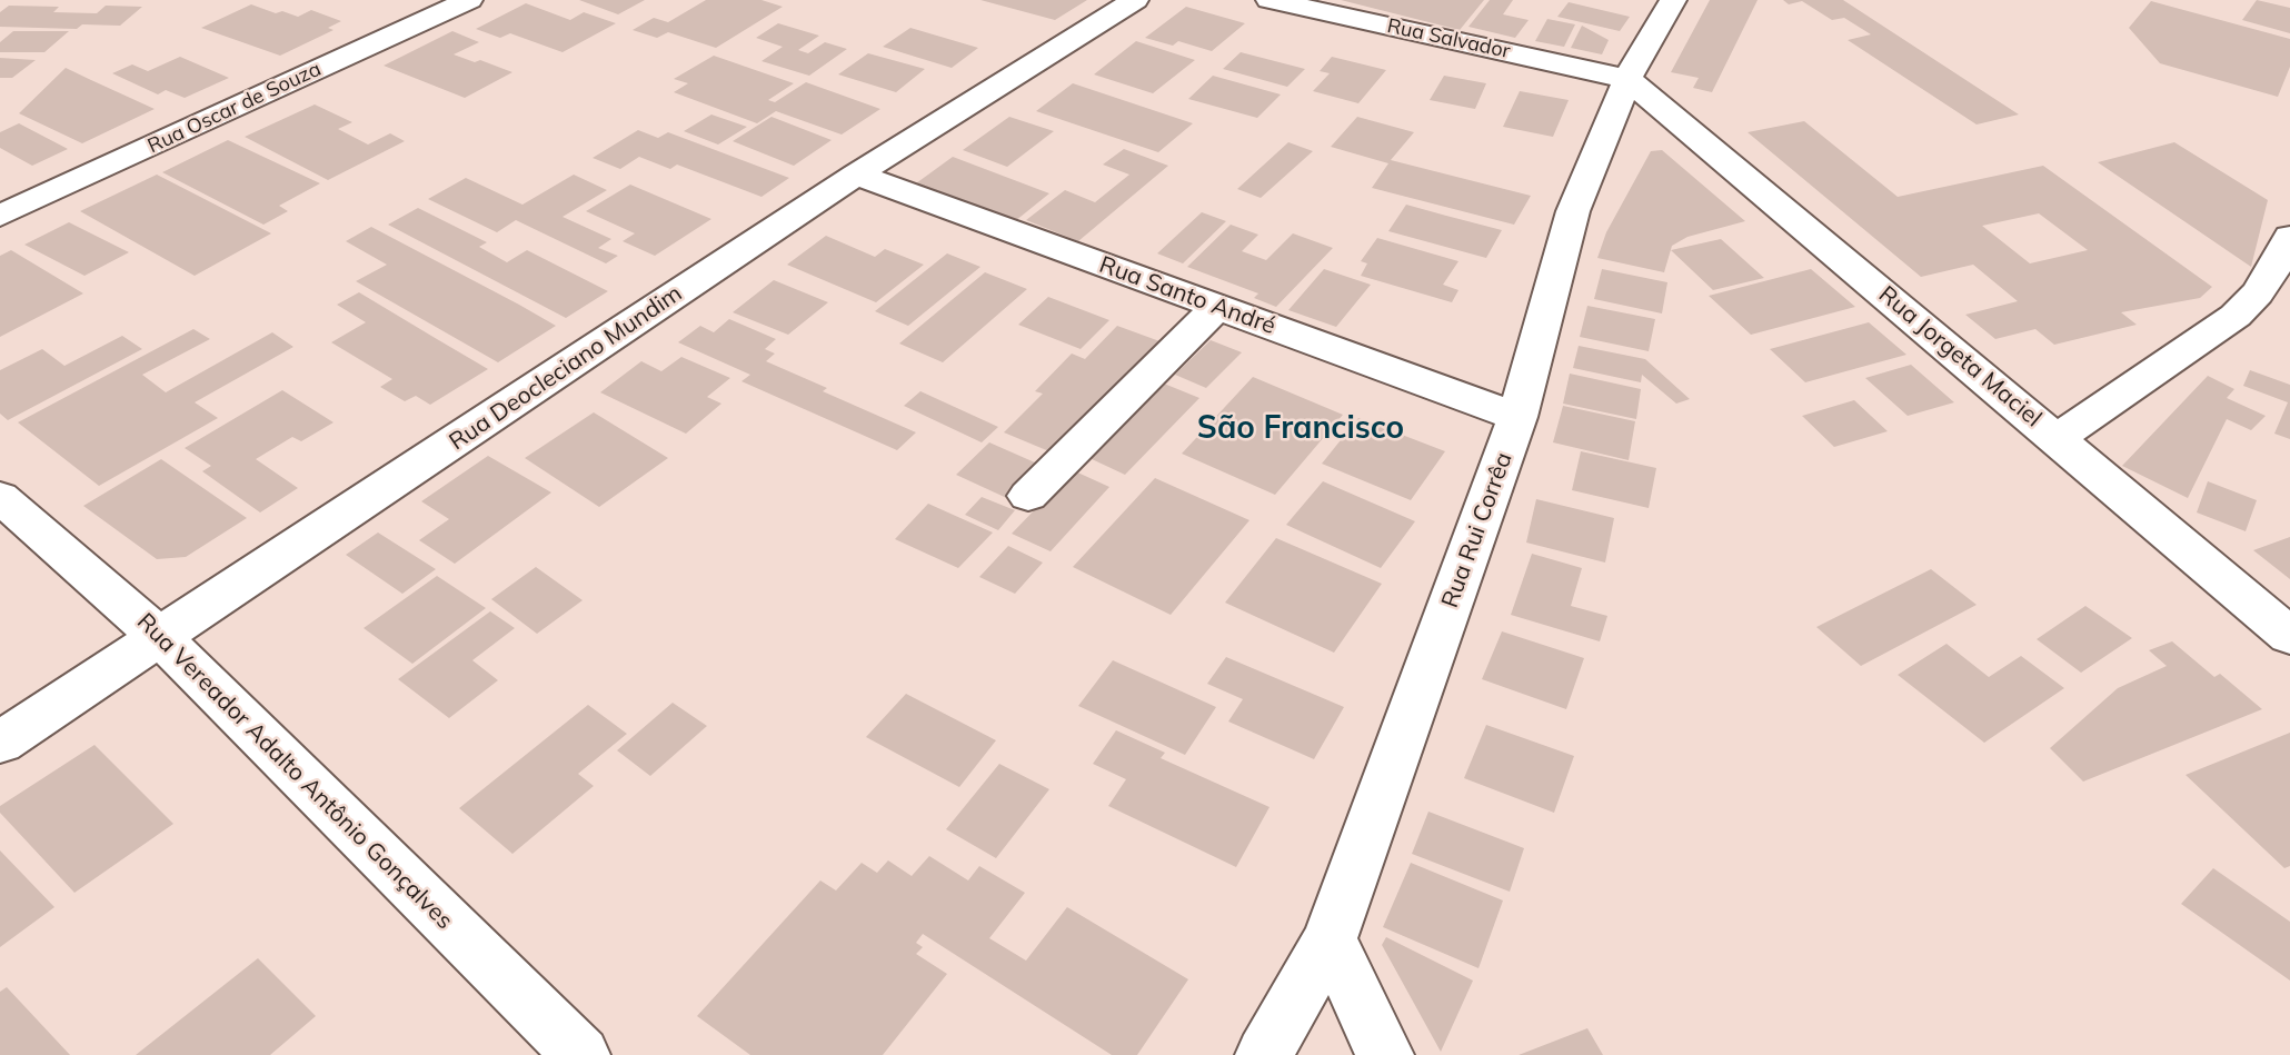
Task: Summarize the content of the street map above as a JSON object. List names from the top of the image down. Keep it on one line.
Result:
{"streets":{"street":["Rua Salvador","Rua Oscar de Souza","Rua Santo André","Rua Jorgeta Maciel","Rua Deocleciano Mundim","Rua Rui Corrêa","Rua Vereador Adalto Antônio Gonçalves"]},"crossings":[["Rua Salvador","Rua Jorgeta Maciel"],["Rua Salvador","Rua Rui Corrêa"],["Rua Santo André","Rua Deocleciano Mundim"],["Rua Santo André","Rua Rui Corrêa"],["Rua Jorgeta Maciel","Rua Rui Corrêa"],["Rua Deocleciano Mundim","Rua Vereador Adalto Antônio Gonçalves"]],"districts":["São Francisco"]}
